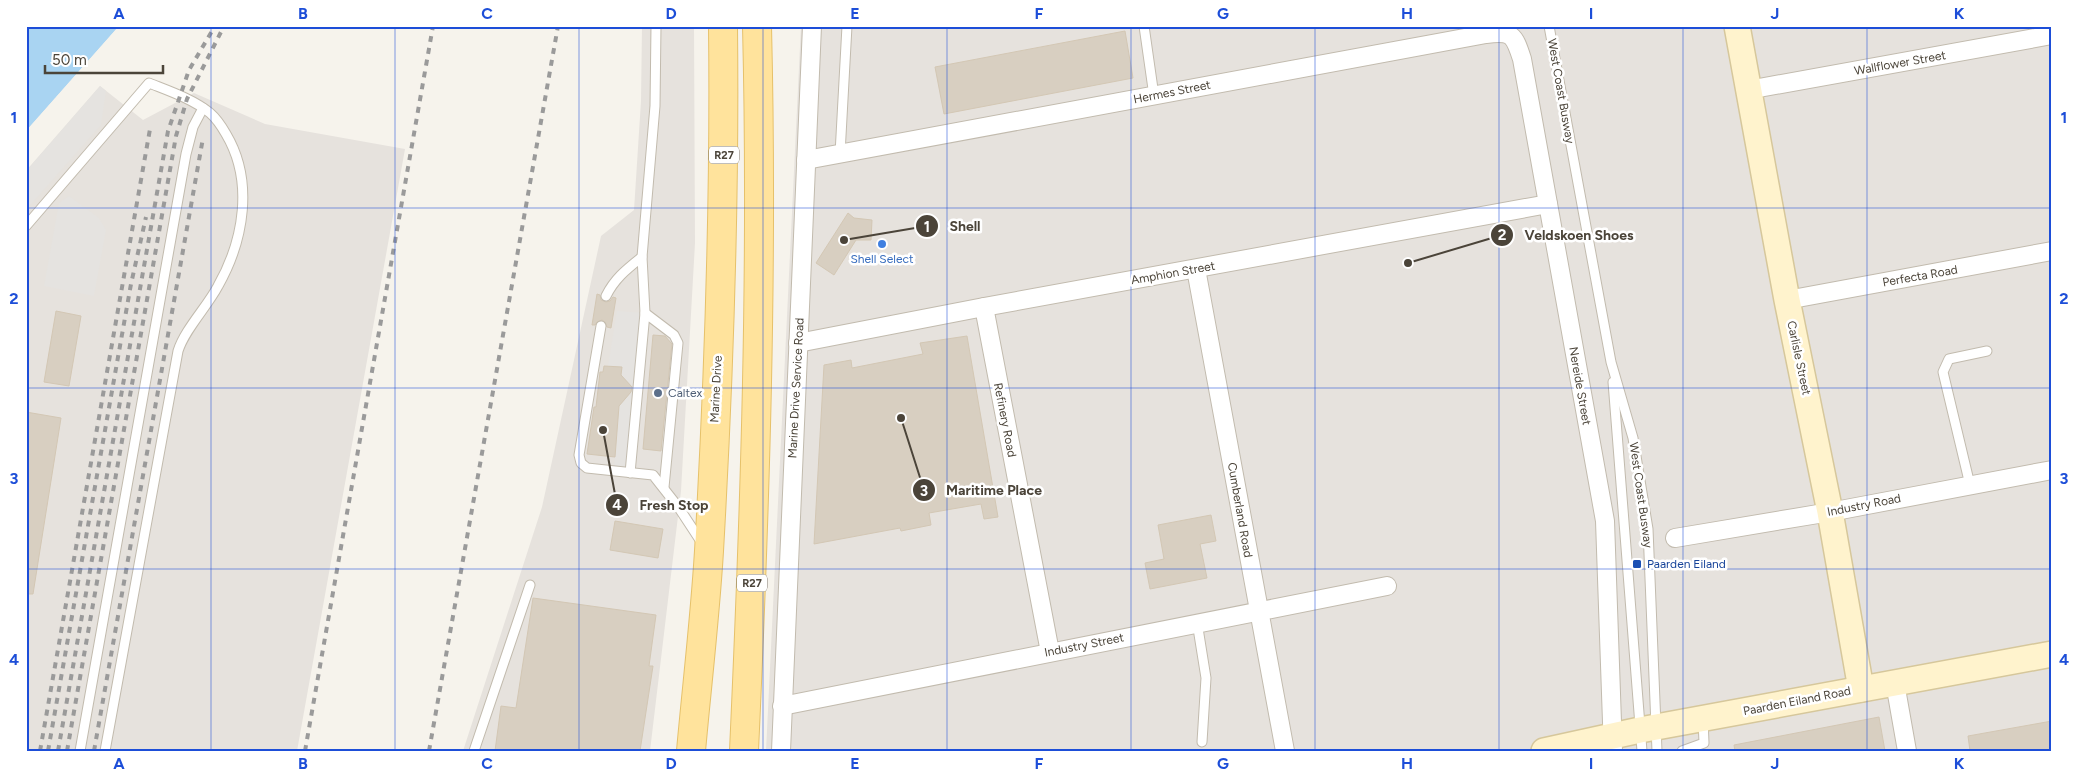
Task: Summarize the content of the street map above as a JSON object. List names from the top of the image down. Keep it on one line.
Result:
{"streets":{"main road":["R27","Marine Drive"],"street":["Wallflower Street","Hermes Street","Amphion Street","Perfecta Road","Carlisle Street","Nereide Street","Marine Drive Service Road","Refinery Road","Industry Road","Cumberland Road","Industry Street","Paarden Eiland Road"],"lane":["West Coast Busway"]},"crossings":[["Wallflower Street","Carlisle Street"],["West Coast Busway","Paarden Eiland Road"],["Hermes Street","Nereide Street"],["Hermes Street","Marine Drive Service Road"],["Amphion Street","Nereide Street"],["Amphion Street","Marine Drive Service Road"],["Amphion Street","Refinery Road"],["Amphion Street","Cumberland Road"],["Perfecta Road","Carlisle Street"],["Carlisle Street","Industry Road"],["Carlisle Street","Paarden Eiland Road"],["Nereide Street","Paarden Eiland Road"],["Marine Drive Service Road","Industry Street"],["Refinery Road","Industry Street"],["Cumberland Road","Industry Street"]],"places":{"other":["Shell","Shell Select","Veldskoen Shoes","Caltex","Maritime Place","Fresh Stop"],"transit":["Paarden Eiland"]},"scale_bar":"50 m","grid":{"columns":["A","B","C","D","E","F","G","H","I","J","K"],"rows":["1","2","3","4"]}}
